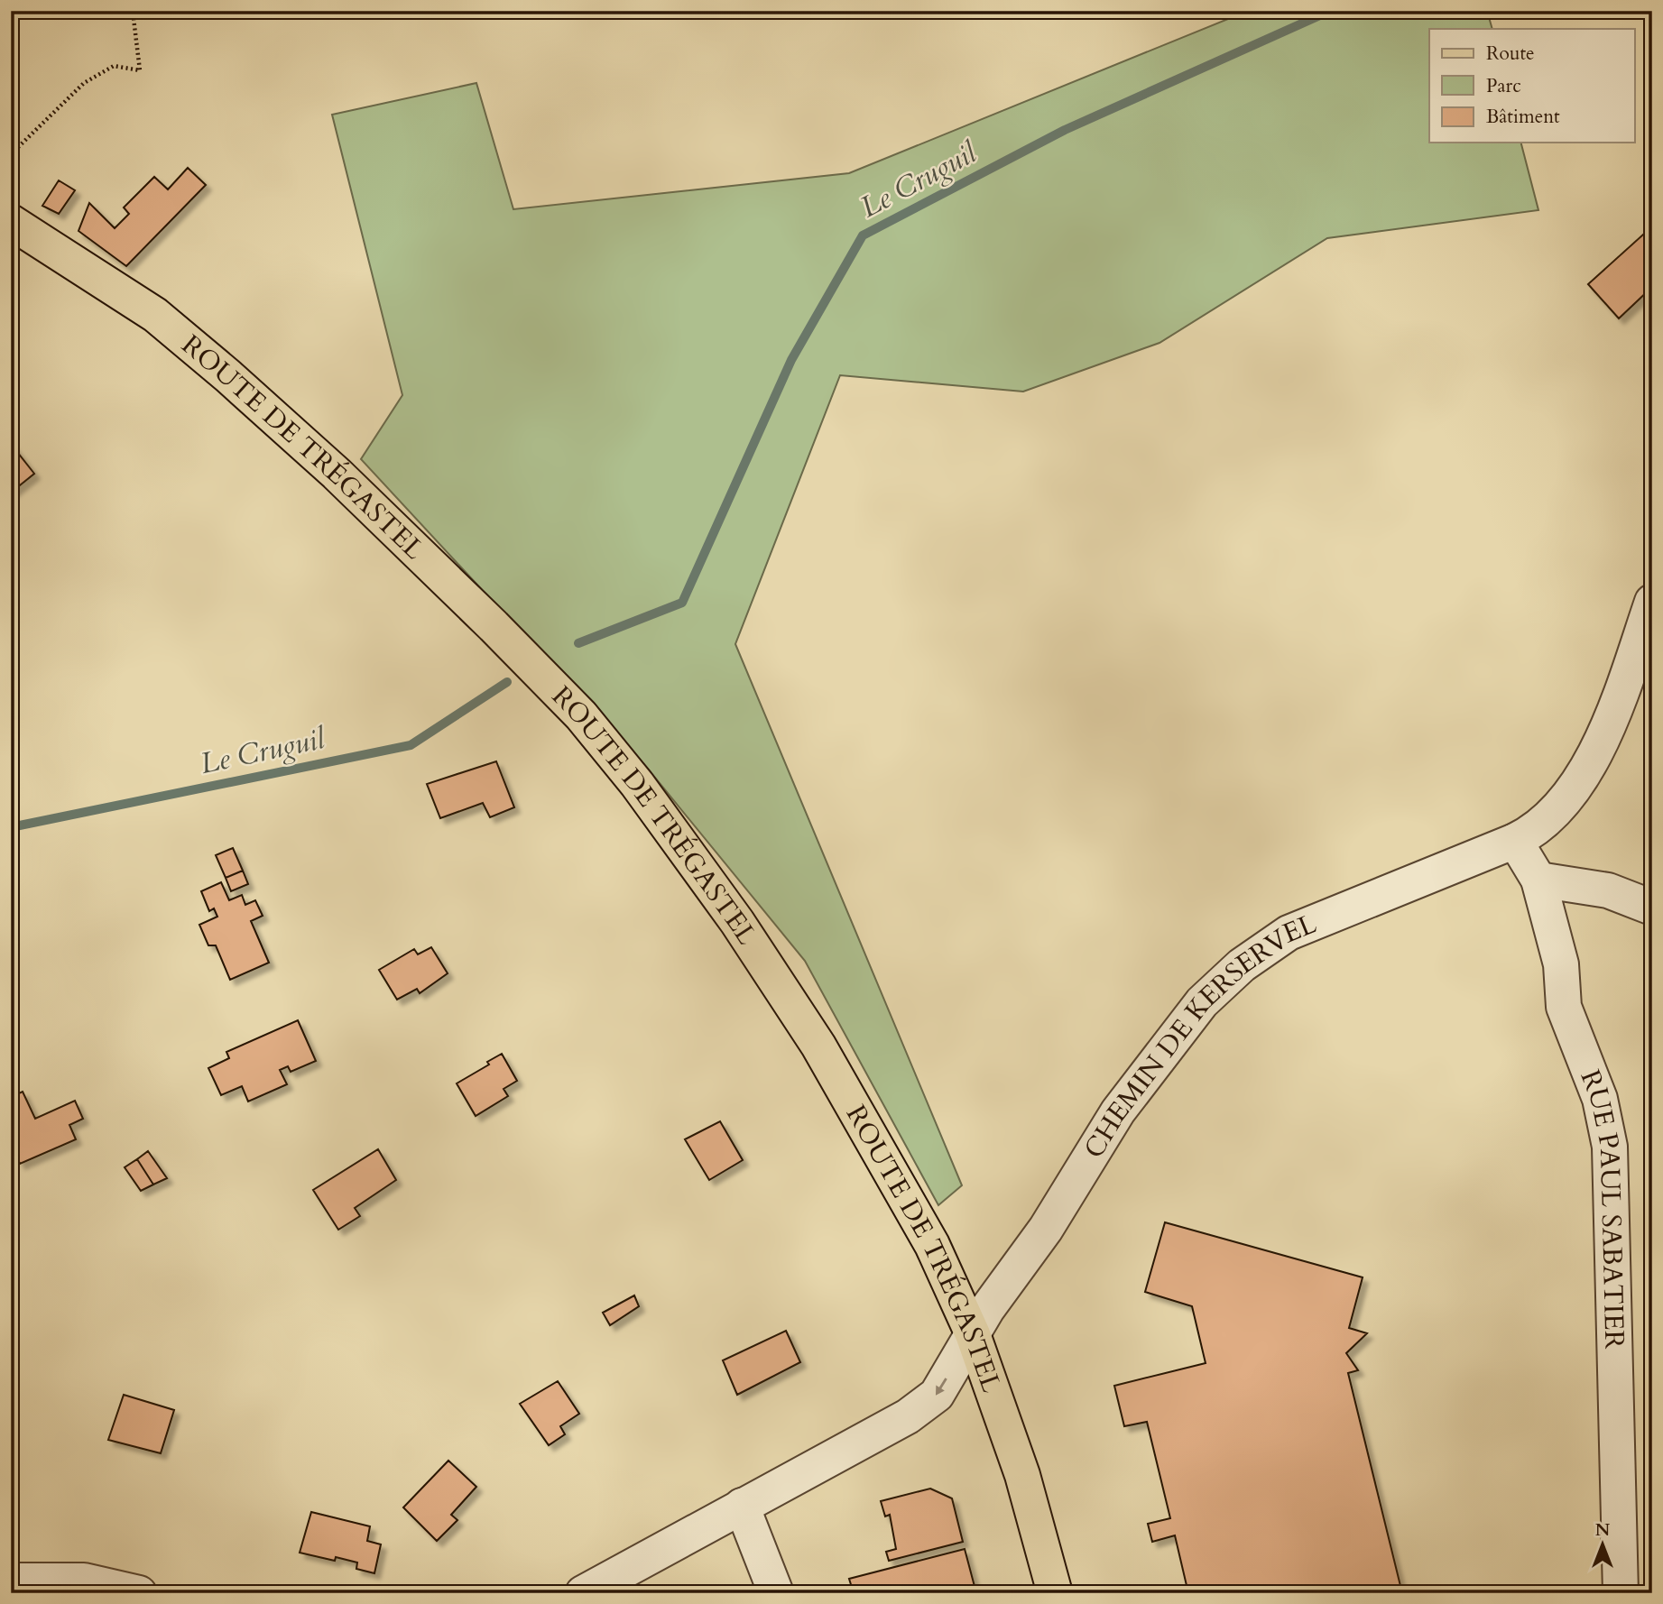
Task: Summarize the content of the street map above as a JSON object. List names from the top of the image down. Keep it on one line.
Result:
{"streets":{"main road":["ROUTE DE TRÉGASTEL"],"street":["CHEMIN DE KERSERVEL","RUE PAUL SABATIER"]},"crossings":[["ROUTE DE TRÉGASTEL","CHEMIN DE KERSERVEL"],["CHEMIN DE KERSERVEL","RUE PAUL SABATIER"]],"water":["Le Cruguil"],"legend":["Route","Parc","Bâtiment"],"north":"top"}
